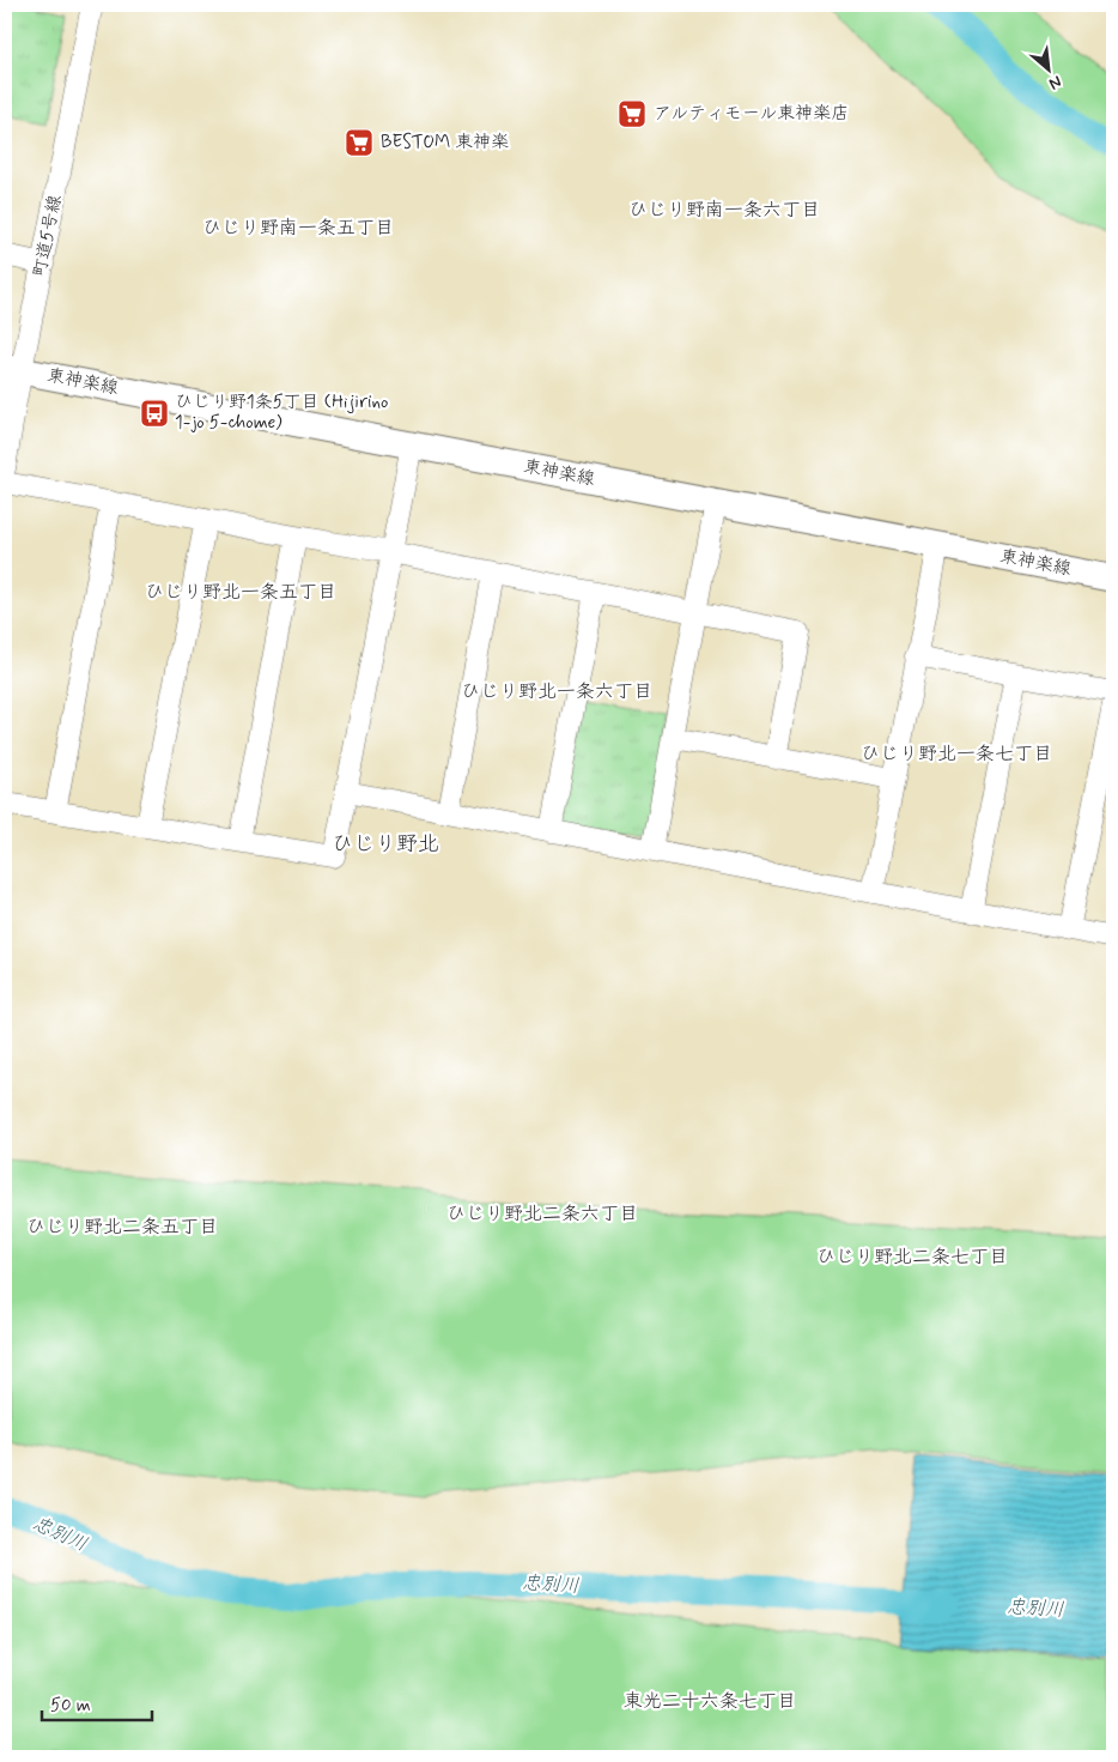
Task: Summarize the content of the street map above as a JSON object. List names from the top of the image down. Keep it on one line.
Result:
{"streets":{"main road":["東神楽線"],"street":["町道5号線"]},"crossings":[["町道5号線","東神楽線"]],"districts":["ひじり野南一条六丁目","ひじり野南一条五丁目","ひじり野北一条五丁目","ひじり野北一条六丁目","ひじり野北一条七丁目","ひじり野北","ひじり野北二条六丁目","ひじり野北二条五丁目","ひじり野北二条七丁目","東光二十六条七丁目"],"water":["忠別川"],"places":{"supermarket":["アルティモール東神楽店","BESTOM 東神楽"],"bus stop":["ひじり野1条5丁目 (Hijirino 1-jo 5-chome)"]},"scale_bar":"50 m","north":"bottom right"}
